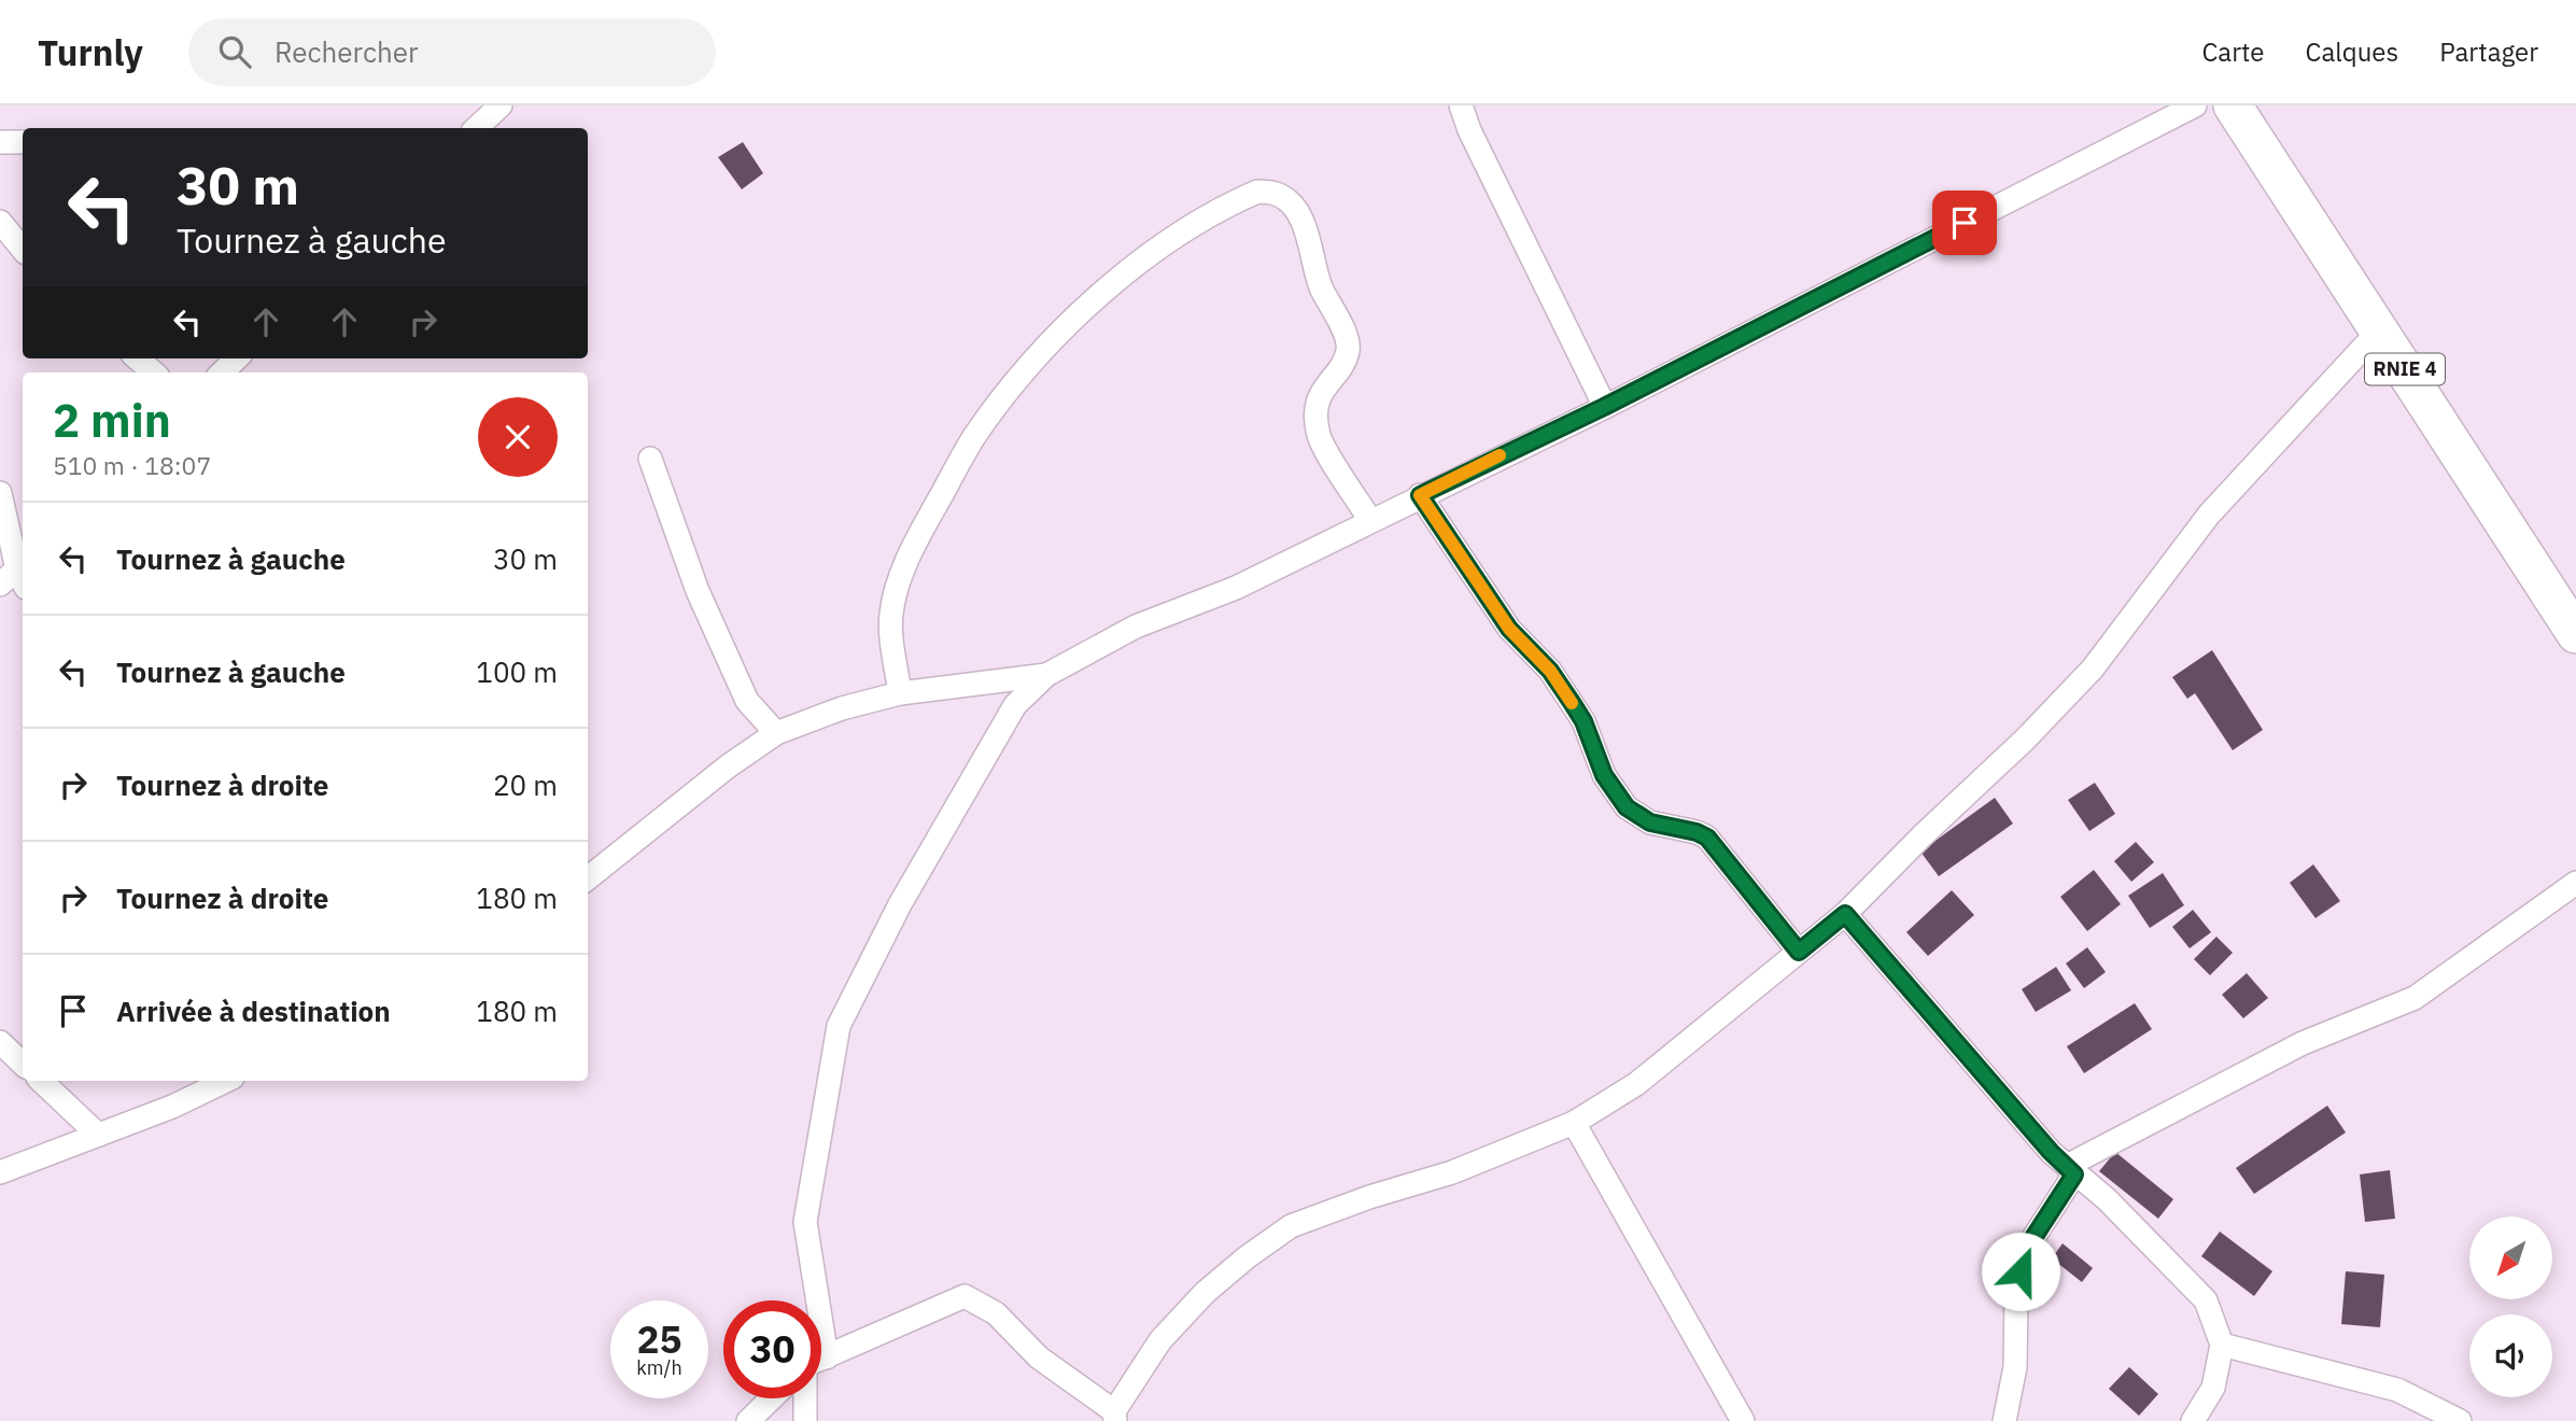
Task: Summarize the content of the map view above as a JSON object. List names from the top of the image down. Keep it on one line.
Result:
{"streets":{"main road":["RNIE 4"]},"north":"bottom left","page":{"header":"Turnly","search":"Rechercher","nav":["Carte","Calques","Partager"],"turn":["30 m","Tournez à gauche"],"heading":["2 min","510 m · 18:07"],"list":[{"name":"Tournez à gauche","value":"30 m"},{"name":"Tournez à gauche","value":"100 m"},{"name":"Tournez à droite","value":"20 m"},{"name":"Tournez à droite","value":"180 m"},{"name":"Arrivée à destination","value":"180 m"}],"speed":"25 km/h","limit":"30"}}
